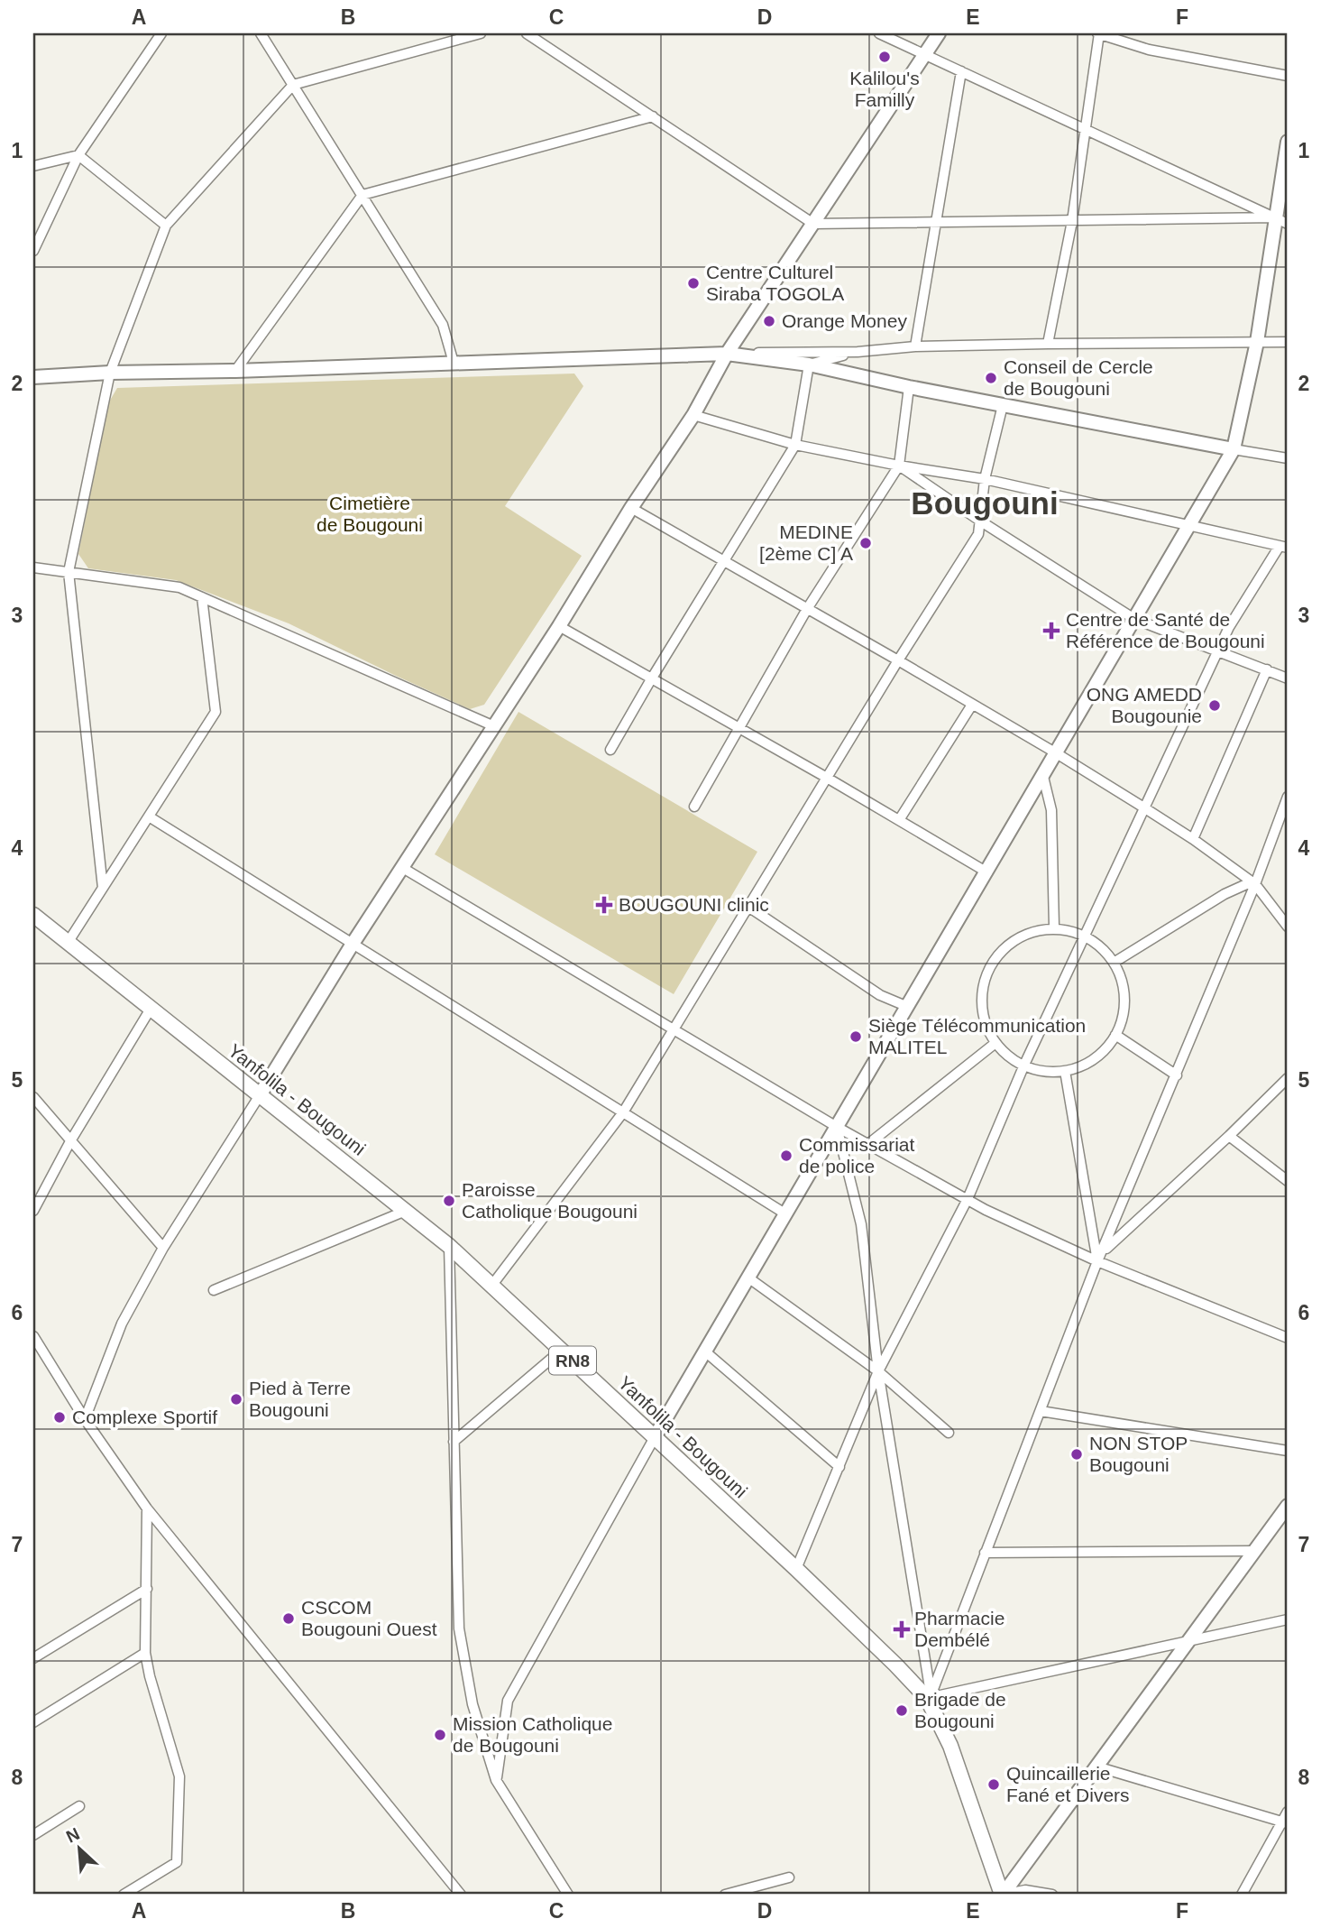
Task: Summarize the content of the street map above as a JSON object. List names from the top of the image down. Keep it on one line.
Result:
{"streets":{"main road":["Yanfolila - Bougouni","RN8"]},"districts":["Bougouni"],"parks":["Cimetière de Bougouni"],"places":{"other":["Kalilou's Familly","Centre Culturel Siraba TOGOLA","Orange Money","Conseil de Cercle de Bougouni","MEDINE [2ème C] A","ONG AMEDD Bougounie","Siège Télécommunication MALITEL","Commissariat de police","Paroisse Catholique Bougouni","Pied à Terre Bougouni","Complexe Sportif","NON STOP Bougouni","CSCOM Bougouni Ouest","Brigade de Bougouni","Mission Catholique de Bougouni","Quincaillerie Fané et Divers"],"health":["Centre de Santé de Référence de Bougouni","BOUGOUNI clinic","Pharmacie Dembélé"]},"north":"top left","grid":{"columns":["A","B","C","D","E","F"],"rows":["1","2","3","4","5","6","7","8"]}}
